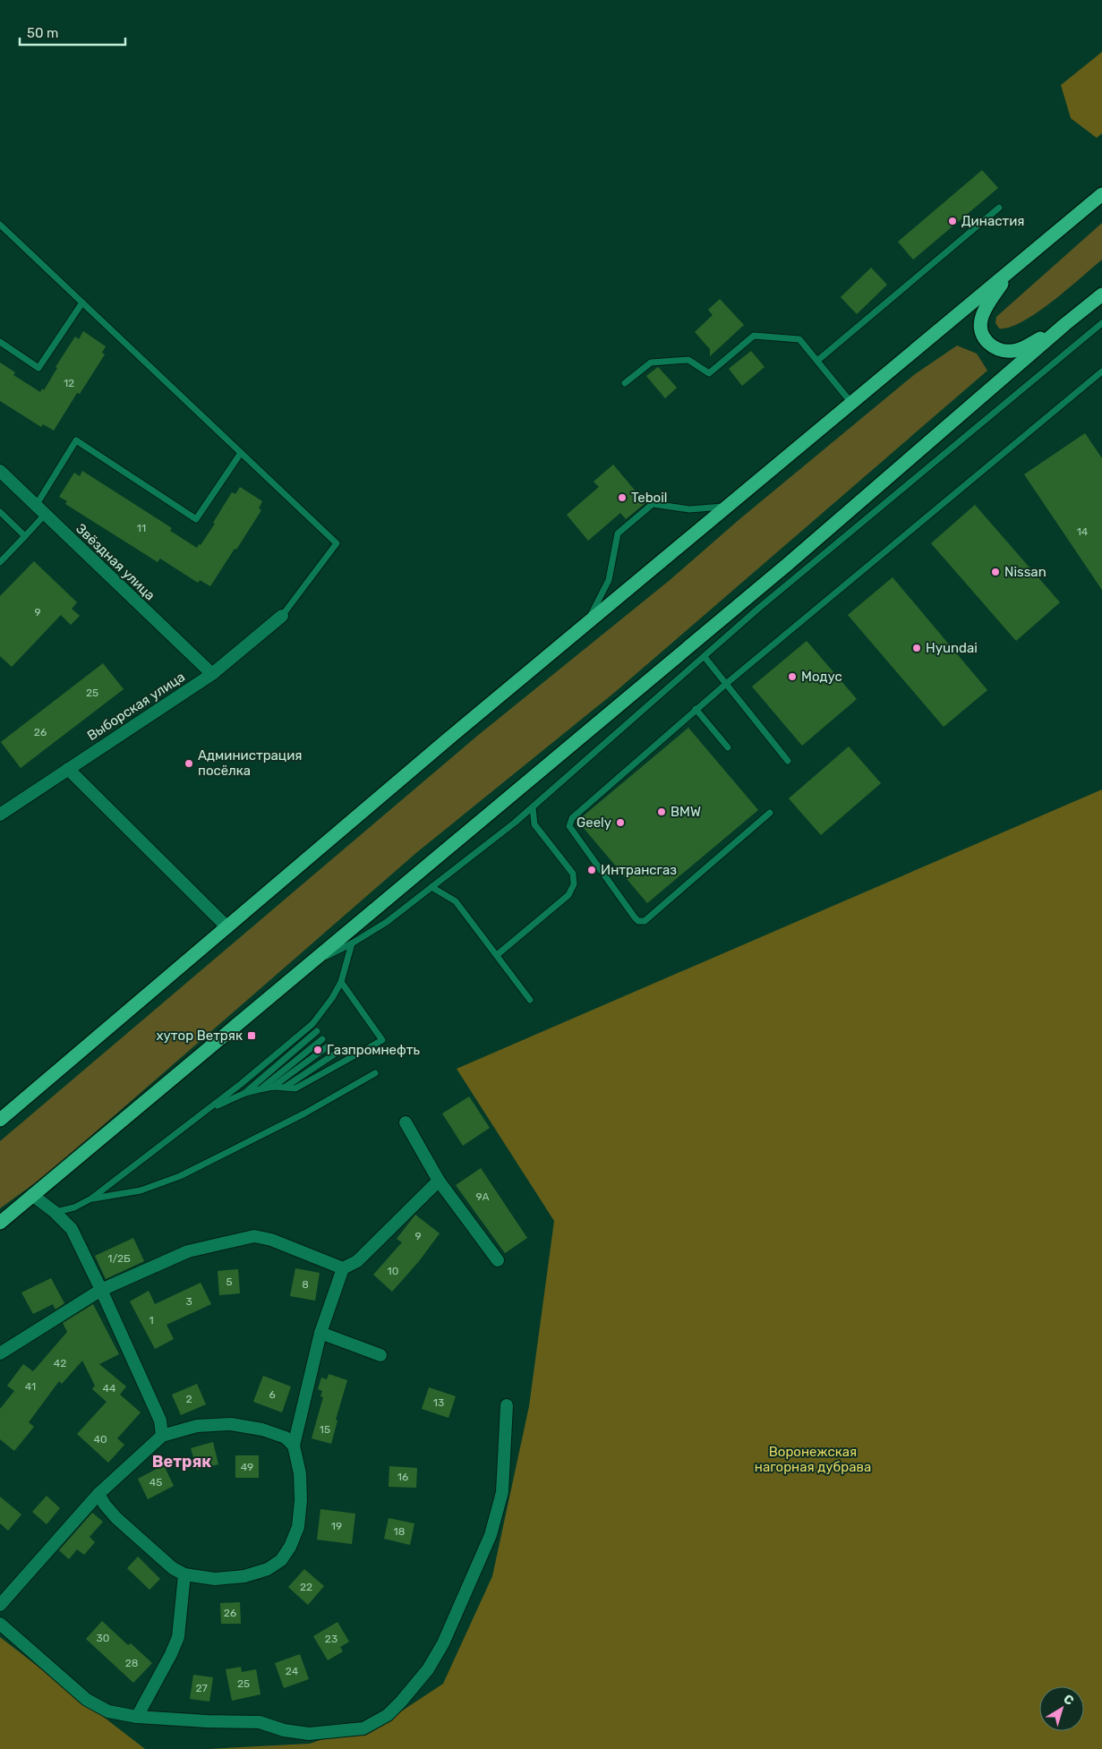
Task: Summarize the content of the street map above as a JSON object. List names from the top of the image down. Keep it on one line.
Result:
{"streets":{"street":["Звёздная улица","Выборская улица"]},"crossings":[["Звёздная улица","Выборская улица"]],"districts":["Ветряк"],"parks":["Воронежская нагорная дубрава"],"places":{"other":["Династия","Teboil","Nissan","Hyundai","Модус","Администрация посёлка","BMW","Geely","Интрансгаз","Газпромнефть"],"transit":["хутор Ветряк"]},"house_numbers":["12","11","14","9","25","26","9А","9","1/2Б","10","5","8","3","1","42","41","44","6","2","13","15","40","49","16","45","19","18","22","26","30","23","28","24","25","27"],"scale_bar":"50 m","north":"top right"}
